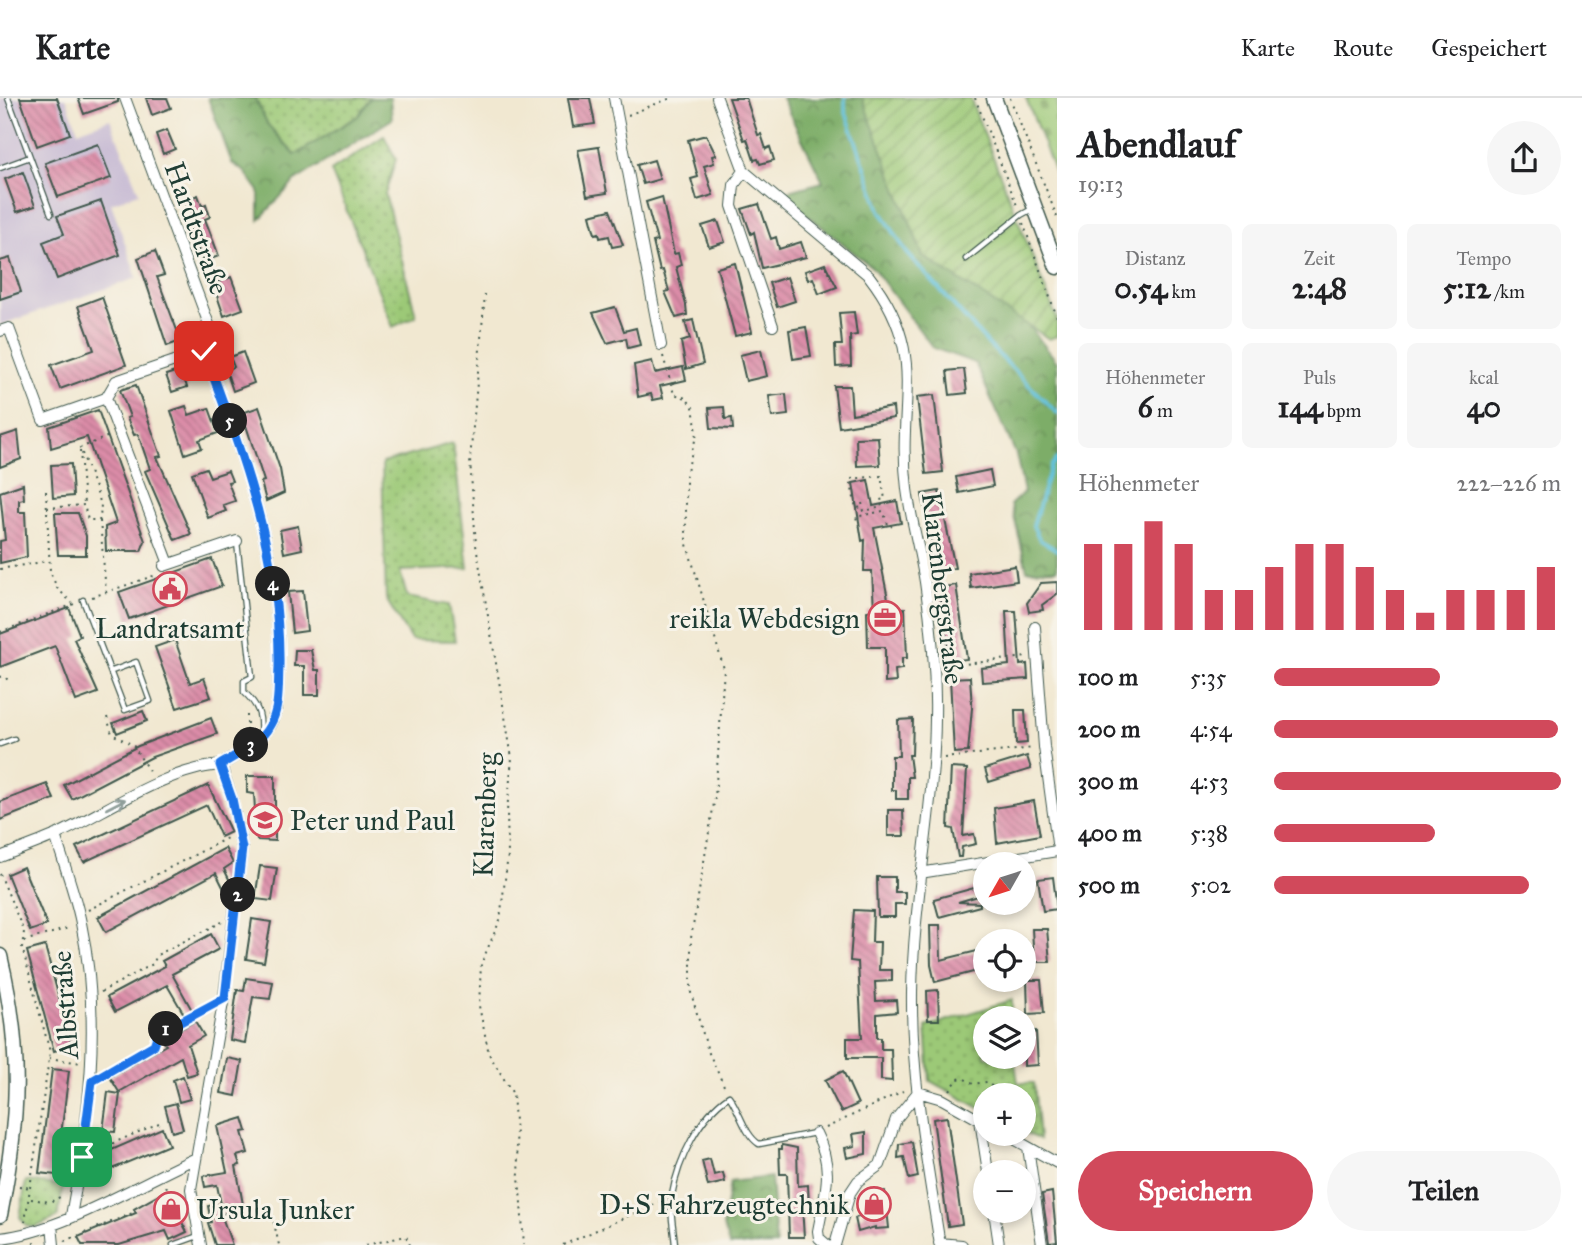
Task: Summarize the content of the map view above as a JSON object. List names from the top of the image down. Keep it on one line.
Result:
{"streets":{"street":["Hardtstraße","Klarenbergstraße","Albstraße"],"path":["Klarenberg"]},"crossings":[["Hardtstraße","Albstraße"]],"places":{"public building":["Landratsamt"],"office":["reikla Webdesign"],"school or university":["Peter und Paul"],"shop":["D+S Fahrzeugtechnik","Ursula Junker"]},"north":"bottom left","page":{"header":"Karte","nav":["Karte","Route","Gespeichert"],"heading":["Abendlauf","19:13"],"stats":[["Distanz","0.54 km"],["Zeit","2:48"],["Tempo","5:12 /km"],["Höhenmeter","6 m"],["Puls","144 bpm"],["kcal","40"]],"pins":["5","4","3","2","1"],"chart":["Höhenmeter","222–226 m"],"list":[{"name":"100 m","note":"5:35"},{"name":"200 m","note":"4:54"},{"name":"300 m","note":"4:53"},{"name":"400 m","note":"5:38"},{"name":"500 m","note":"5:02"}],"map_buttons":["+","−"],"buttons":["Speichern","Teilen"]}}
